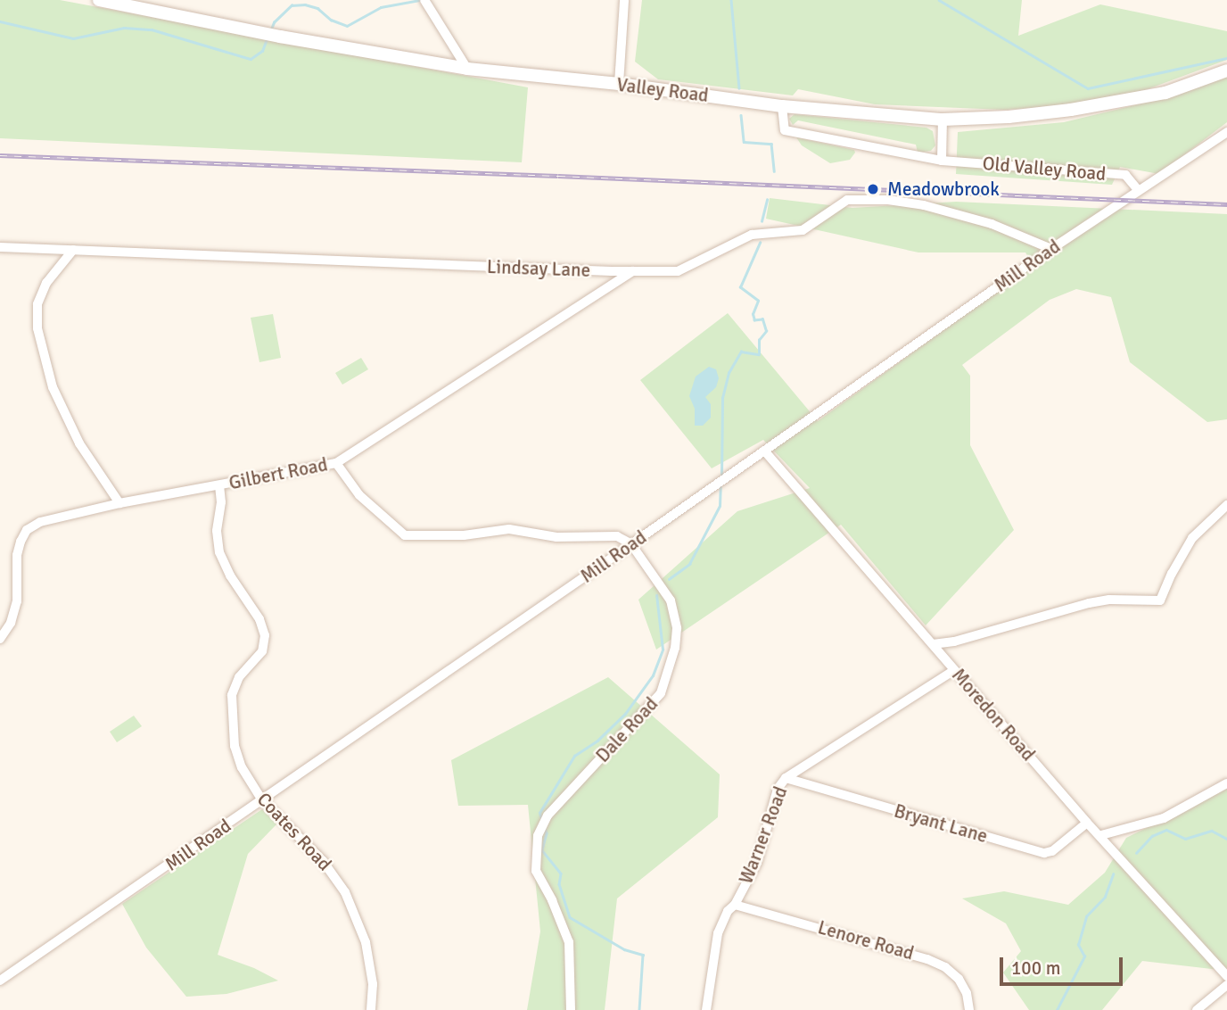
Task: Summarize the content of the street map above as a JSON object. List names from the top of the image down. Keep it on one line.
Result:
{"streets":{"main road":["Valley Road"],"street":["Old Valley Road","Mill Road","Lindsay Lane","Gilbert Road","Moredon Road","Dale Road","Bryant Lane","Coates Road","Warner Road","Lenore Road"]},"crossings":[["Valley Road","Old Valley Road"],["Old Valley Road","Mill Road"],["Mill Road","Lindsay Lane"],["Mill Road","Moredon Road"],["Mill Road","Dale Road"],["Mill Road","Coates Road"],["Lindsay Lane","Gilbert Road"],["Gilbert Road","Coates Road"],["Moredon Road","Bryant Lane"],["Moredon Road","Warner Road"],["Bryant Lane","Warner Road"],["Warner Road","Lenore Road"]],"places":["Meadowbrook"],"scale_bar":"100 m"}
